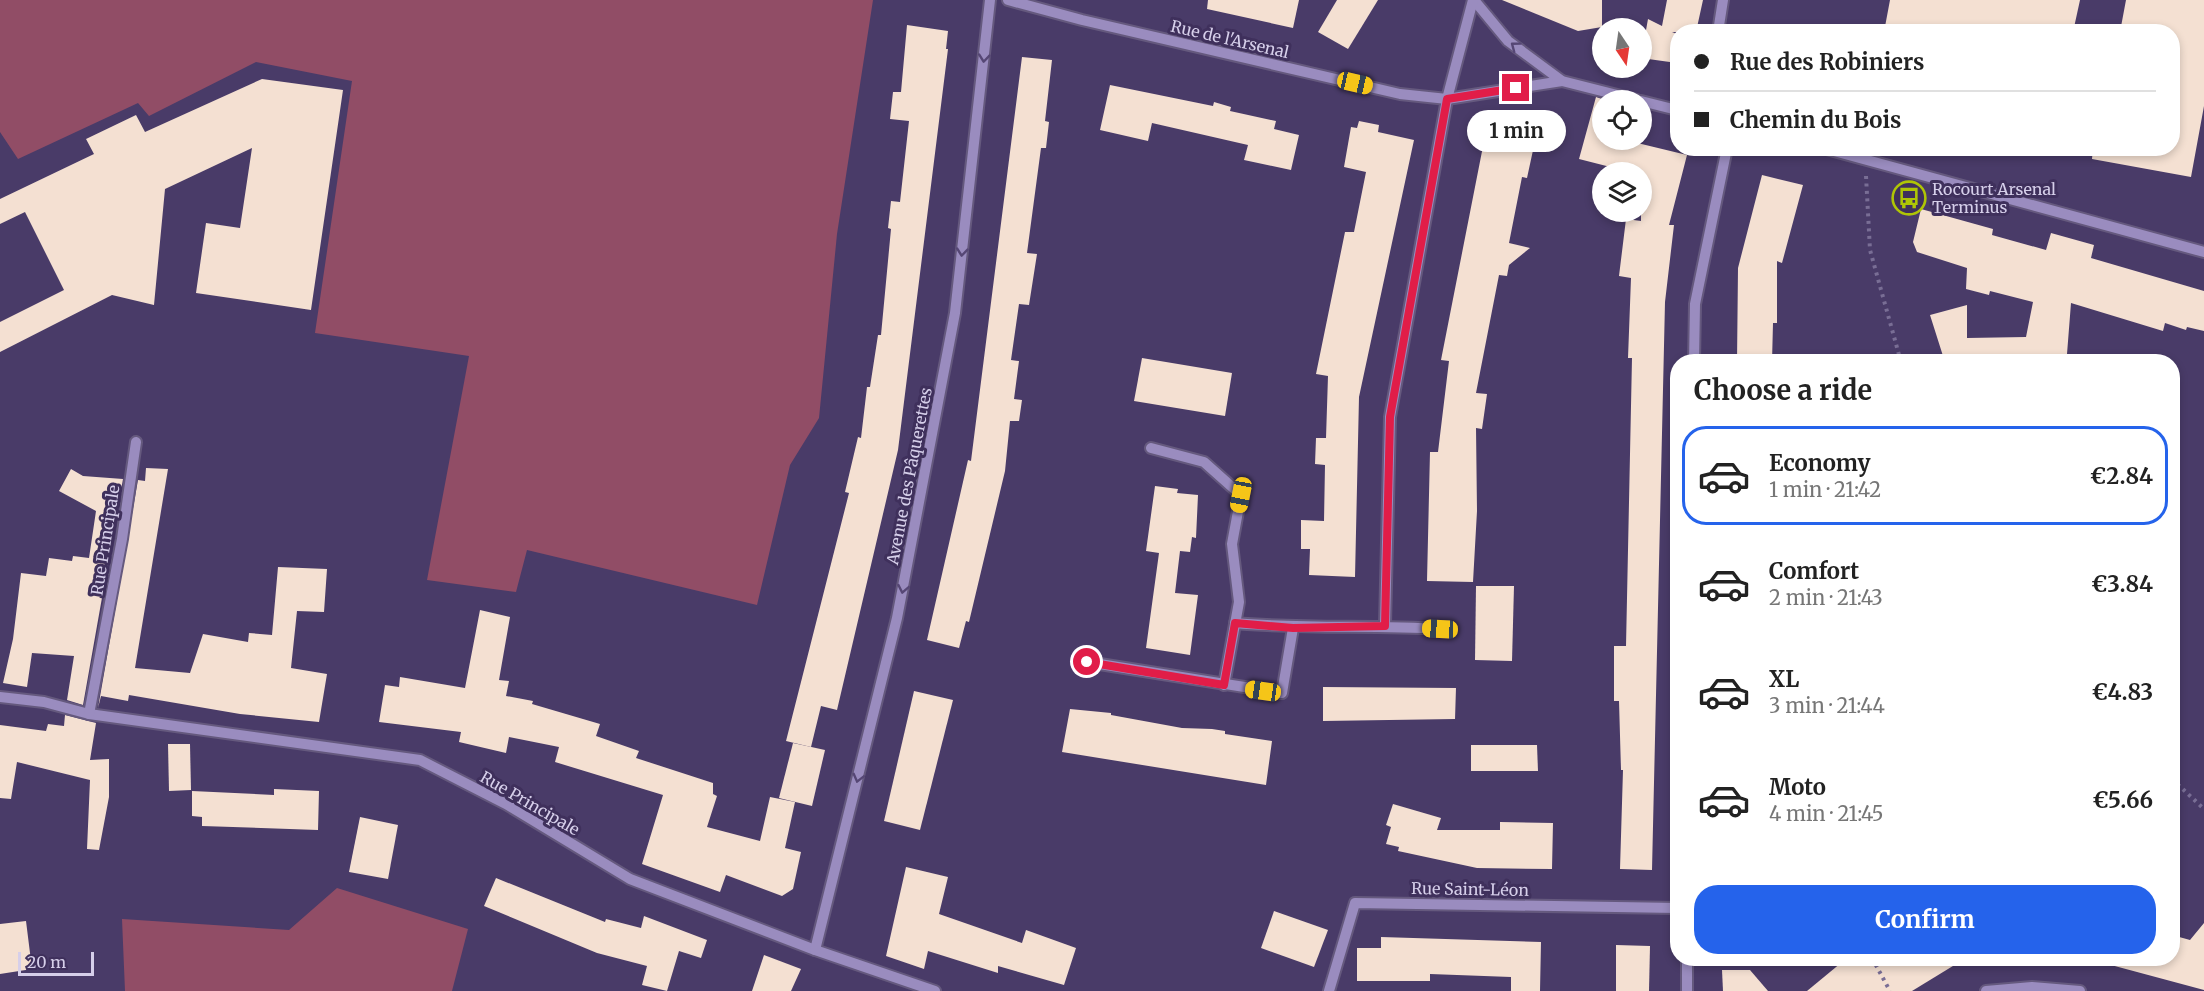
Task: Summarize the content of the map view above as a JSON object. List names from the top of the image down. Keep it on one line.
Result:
{"streets":{"street":["Rue de l'Arsenal","Avenue des Pâquerettes","Rue Principale","Rue Saint-Léon"]},"crossings":[["Avenue des Pâquerettes","Rue Principale"]],"one_way":["Avenue des Pâquerettes"],"places":{"bus stop":["Rocourt Arsenal Terminus"]},"scale_bar":"20 m","north":"bottom","page":{"banner":["Rue des Robiniers","Chemin du Bois"],"bubble":"1 min","heading":"Choose a ride","list":[{"name":"Economy","note":"1 min · 21:42","value":"€2.84"},{"name":"Comfort","note":"2 min · 21:43","value":"€3.84"},{"name":"XL","note":"3 min · 21:44","value":"€4.83"},{"name":"Moto","note":"4 min · 21:45","value":"€5.66"}],"buttons":"Confirm","scale":"20 m"}}
